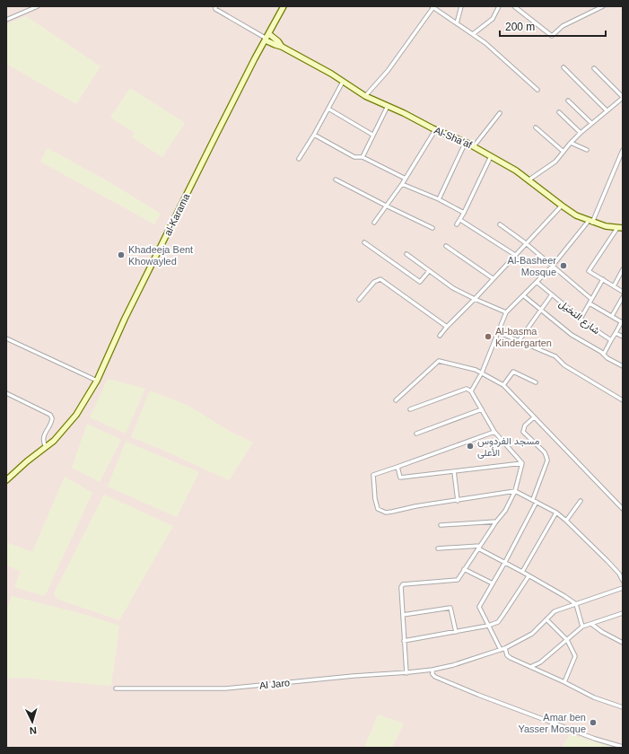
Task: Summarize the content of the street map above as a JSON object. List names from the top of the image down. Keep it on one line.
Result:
{"streets":{"main road":["Al-Sha'af","al-Karama"],"street":["شارع النخيل","Al Jaro"]},"crossings":[["Al-Sha'af","al-Karama"]],"places":["Khadeeja Bent Khowayled","Al-Basheer Mosque","Al-basma Kindergarten","مسجد الفردوس الأعلى","Amar ben Yasser Mosque"],"scale_bar":"200 m","north":"bottom"}
